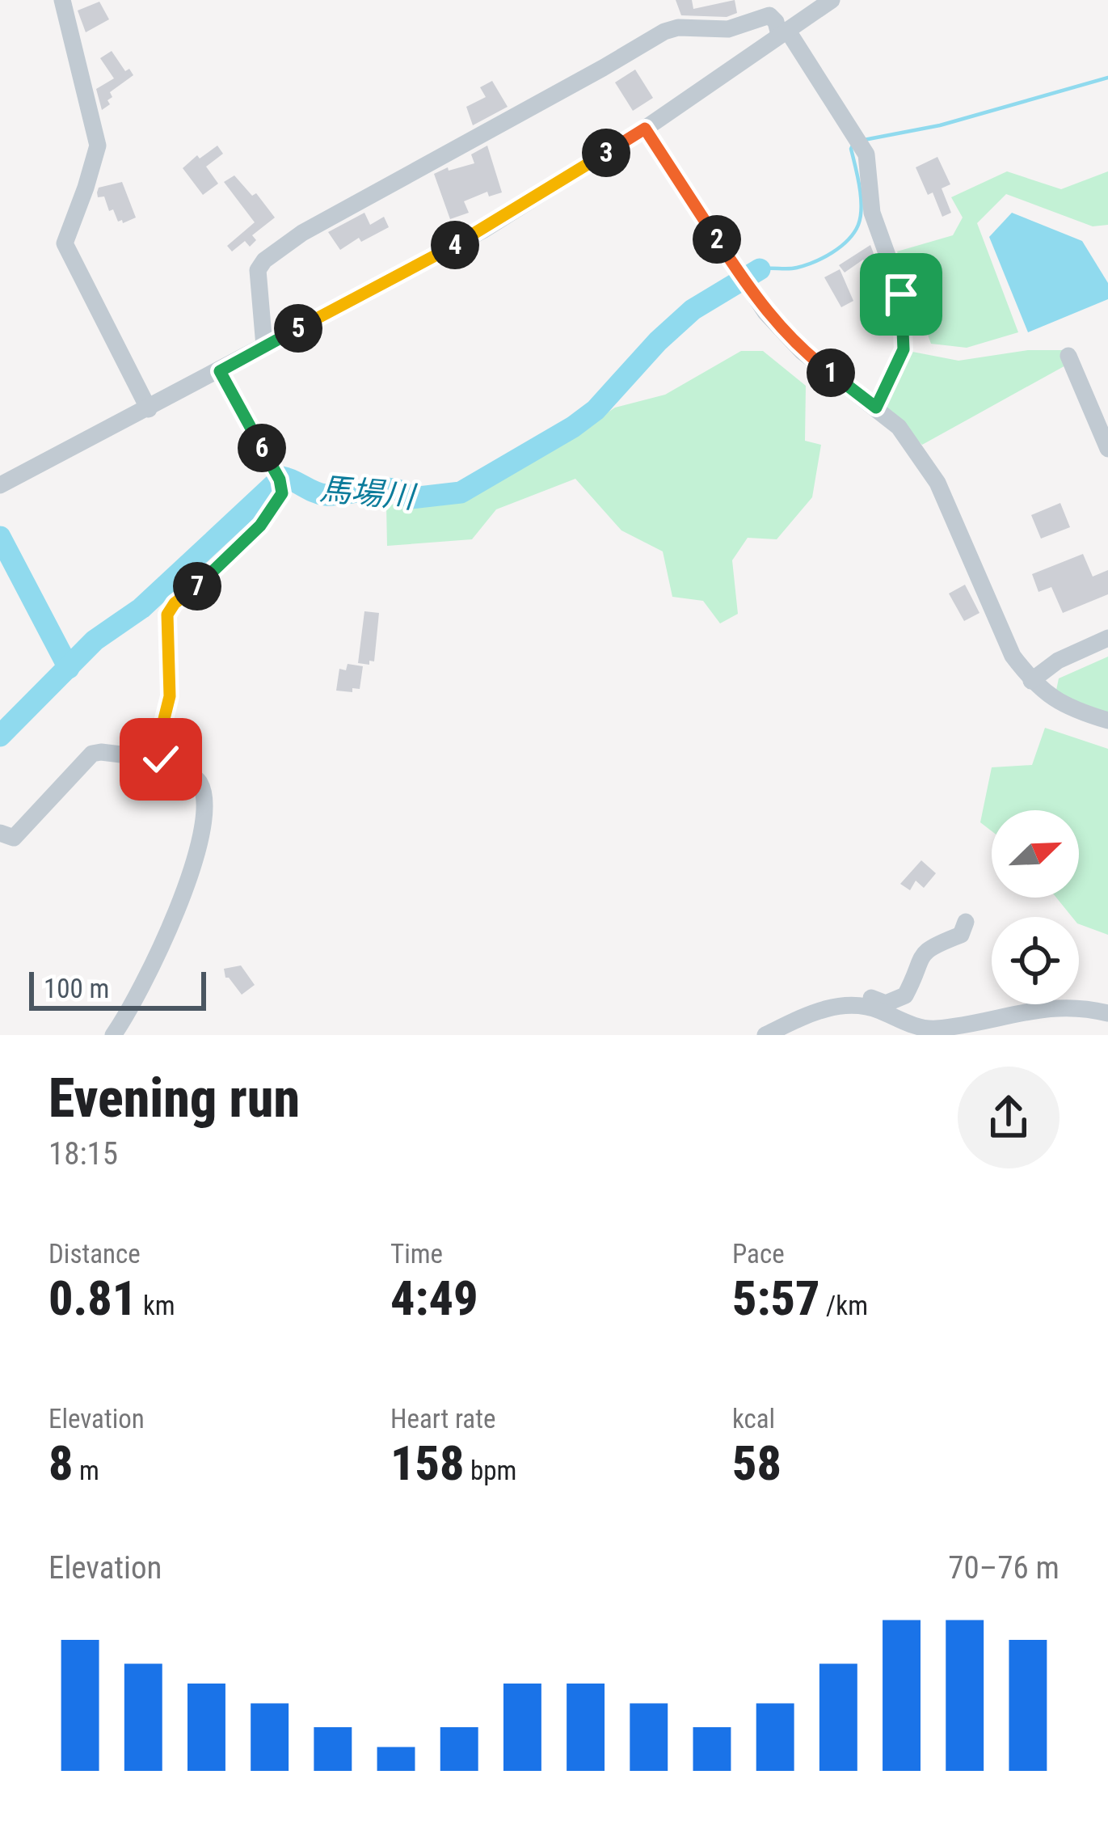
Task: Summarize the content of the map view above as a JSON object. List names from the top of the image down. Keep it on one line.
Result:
{"water":["馬場川"],"scale_bar":"100 m","north":"top right","page":{"pins":["3","2","4","5","1","6","7"],"scale":"100 m","heading":["Evening run","18:15"],"stats":[["Distance","0.81 km"],["Time","4:49"],["Pace","5:57 /km"],["Elevation","8 m"],["Heart rate","158 bpm"],["kcal","58"]],"chart":["Elevation","70–76 m"]}}
